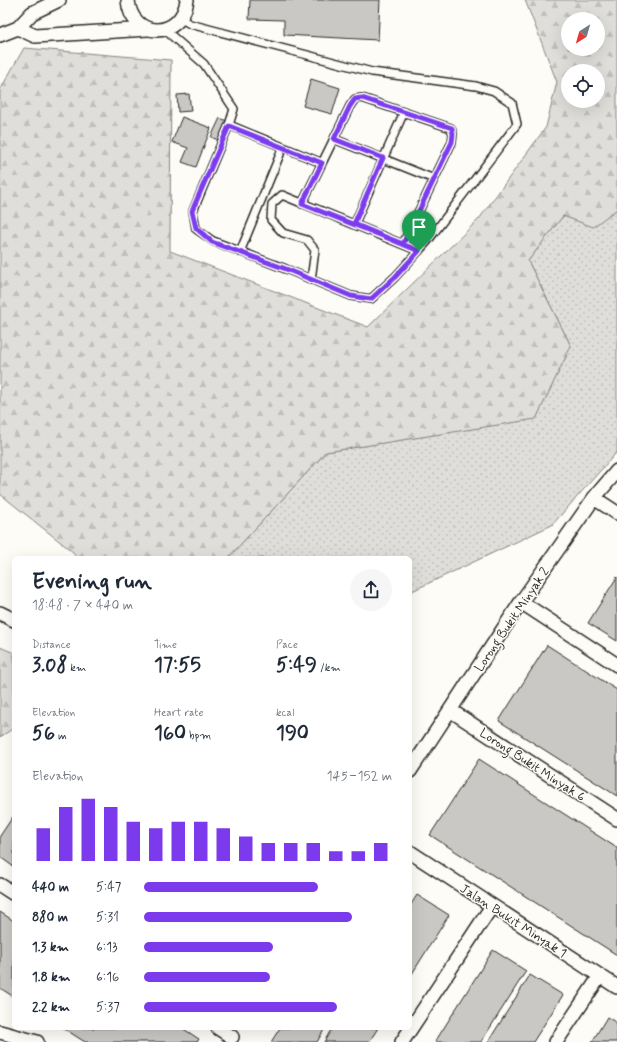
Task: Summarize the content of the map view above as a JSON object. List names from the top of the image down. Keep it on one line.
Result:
{"streets":{"street":["Lorong Bukit Minyak 2","Lorong Bukit Minyak 6","Jalan Bukit Minyak 1"]},"crossings":[["Lorong Bukit Minyak 2","Lorong Bukit Minyak 6"]],"north":"bottom left","page":{"heading":["Evening run","18:48 · 7 × 440 m"],"stats":[["Distance","3.08 km"],["Time","17:55"],["Pace","5:49 /km"],["Elevation","56 m"],["Heart rate","160 bpm"],["kcal","190"]],"chart":["Elevation","145–152 m"],"list":[{"name":"440 m","note":"5:47"},{"name":"880 m","note":"5:31"},{"name":"1.3 km","note":"6:13"},{"name":"1.8 km","note":"6:16"},{"name":"2.2 km","note":"5:37"}]}}
